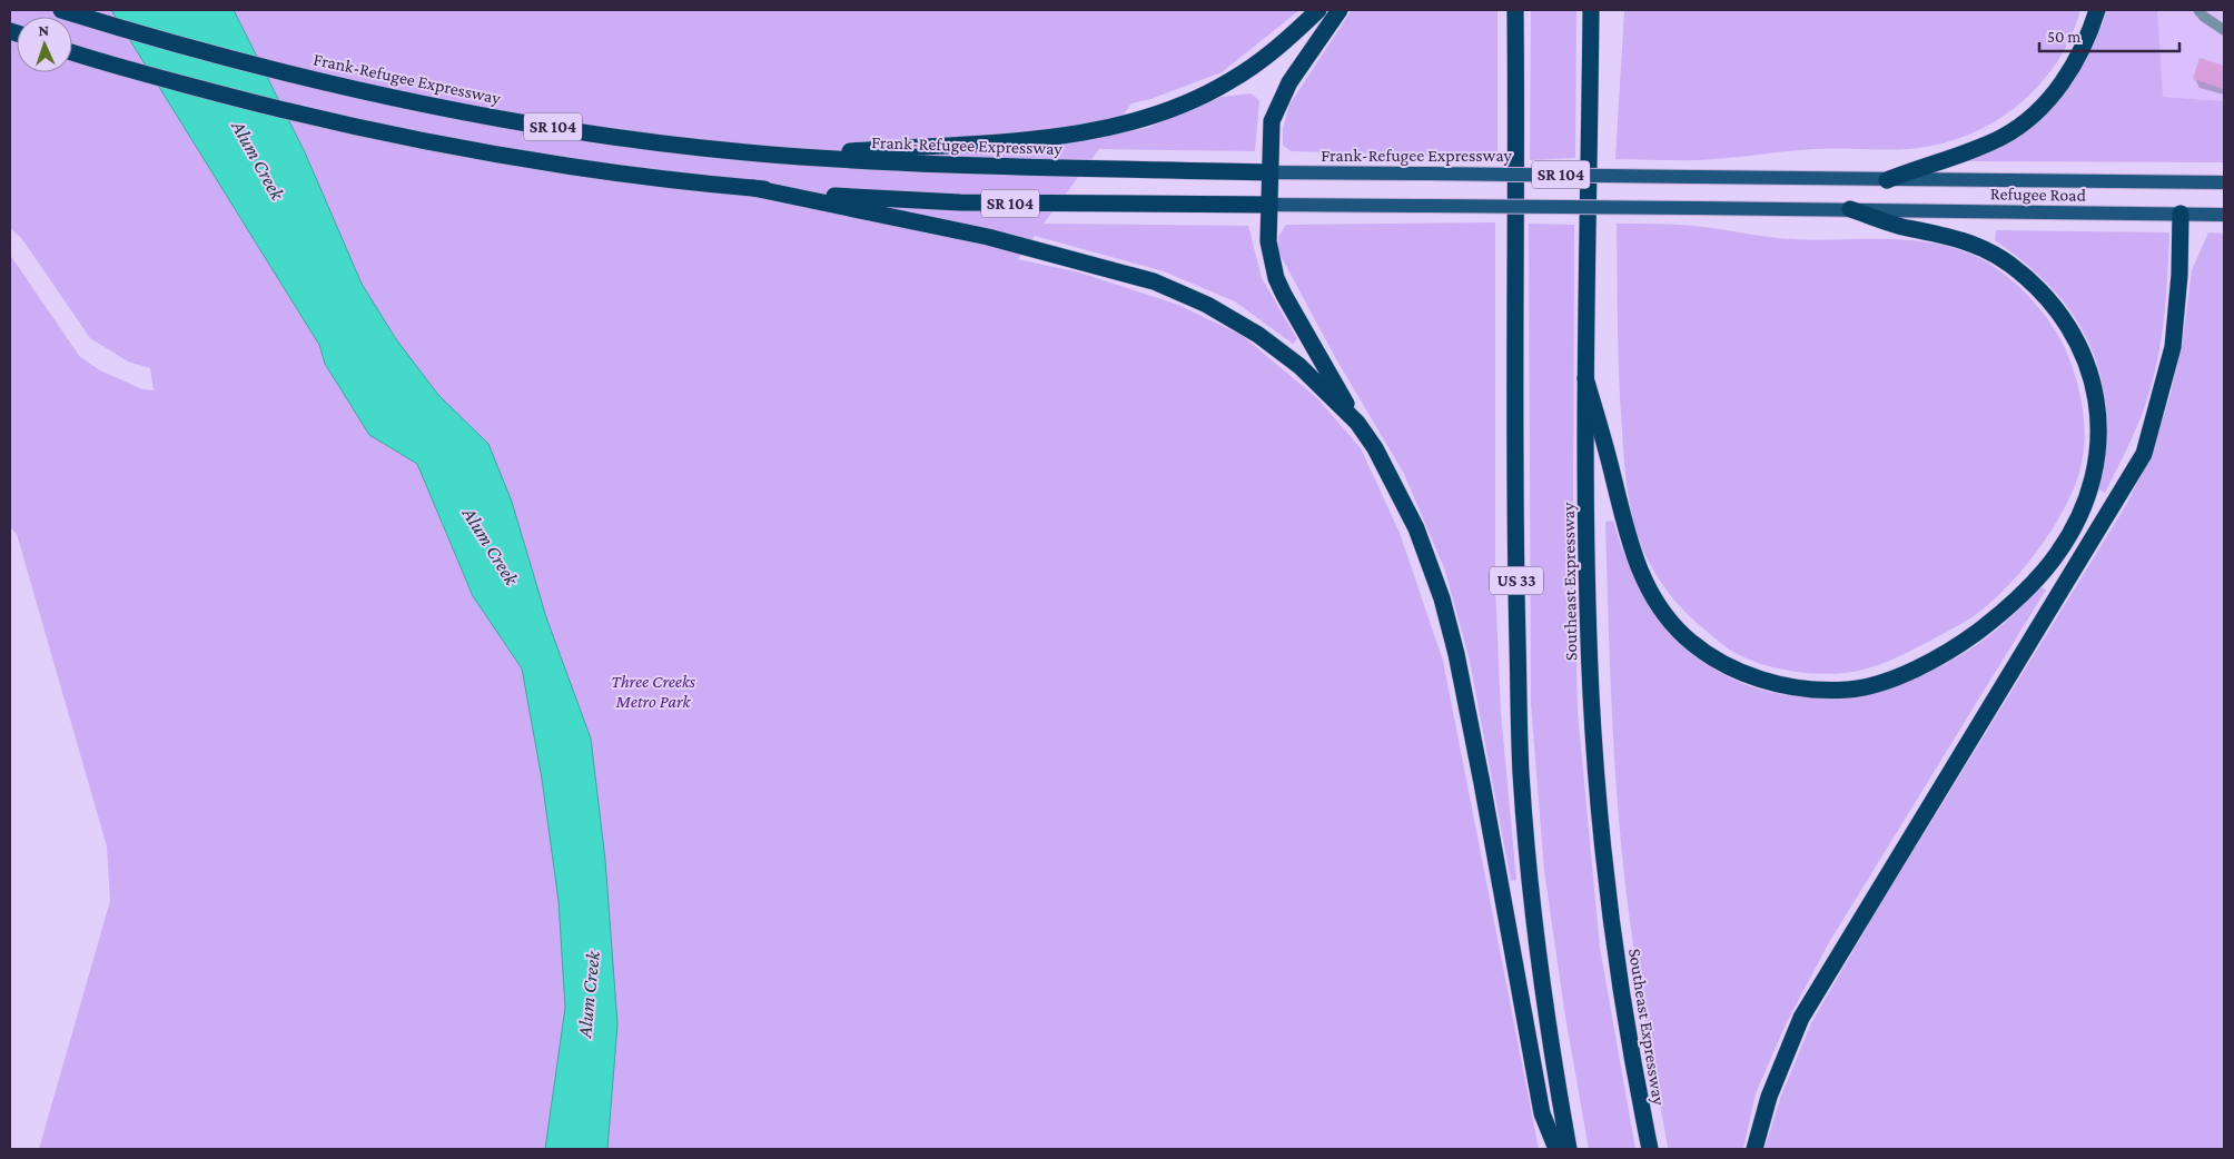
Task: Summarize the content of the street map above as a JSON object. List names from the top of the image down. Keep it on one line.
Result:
{"streets":{"highway":["Frank-Refugee Expressway","SR 104","US 33","Southeast Expressway"],"main road":["Refugee Road"]},"crossings":[["Frank-Refugee Expressway","Refugee Road"],["SR 104","Refugee Road"]],"water":["Alum Creek"],"parks":["Three Creeks Metro Park"],"scale_bar":"50 m","north":"top"}
